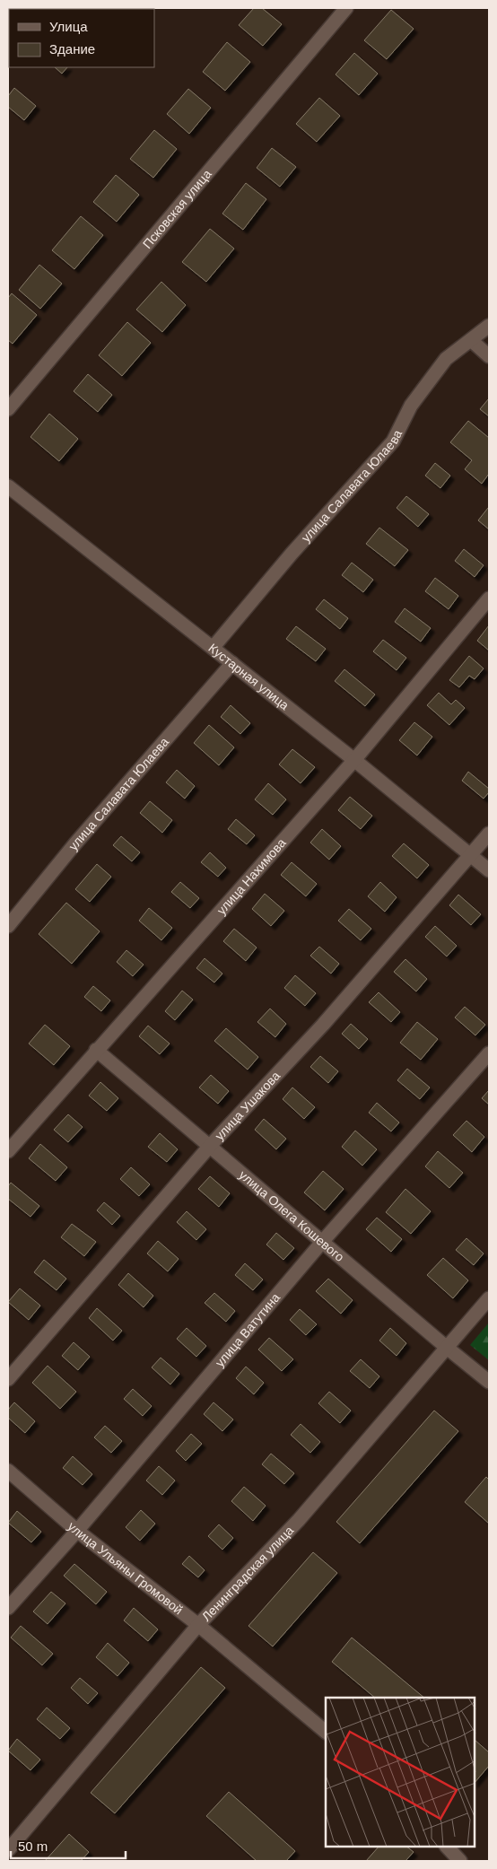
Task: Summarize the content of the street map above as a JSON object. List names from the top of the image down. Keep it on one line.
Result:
{"streets":{"street":["Псковская улица","улица Салавата Юлаева","Кустарная улица","улица Нахимова","улица Ушакова","улица Олега Кошевого","улица Ватутина","улица Ульяны Громовой","Ленинградская улица"]},"crossings":[["улица Салавата Юлаева","Кустарная улица"],["Кустарная улица","улица Нахимова"],["Кустарная улица","улица Ушакова"],["улица Нахимова","улица Олега Кошевого"],["улица Ушакова","улица Олега Кошевого"],["улица Олега Кошевого","улица Ватутина"],["улица Олега Кошевого","Ленинградская улица"],["улица Ватутина","улица Ульяны Громовой"],["улица Ульяны Громовой","Ленинградская улица"]],"legend":["Улица","Здание"],"scale_bar":"50 m"}
